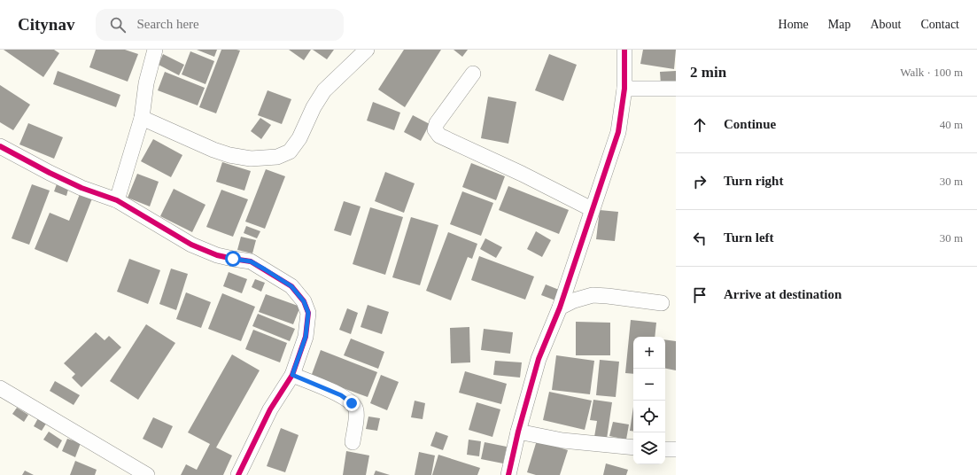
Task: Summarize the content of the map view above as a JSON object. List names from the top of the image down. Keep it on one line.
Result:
{"page":{"header":"Citynav","search":"Search here","nav":["Home","Map","About","Contact"],"heading":["2 min","Walk · 100 m"],"list":[["Continue","40 m"],["Turn right","30 m"],["Turn left","30 m"],"Arrive at destination"],"map_buttons":["+","−"]}}
